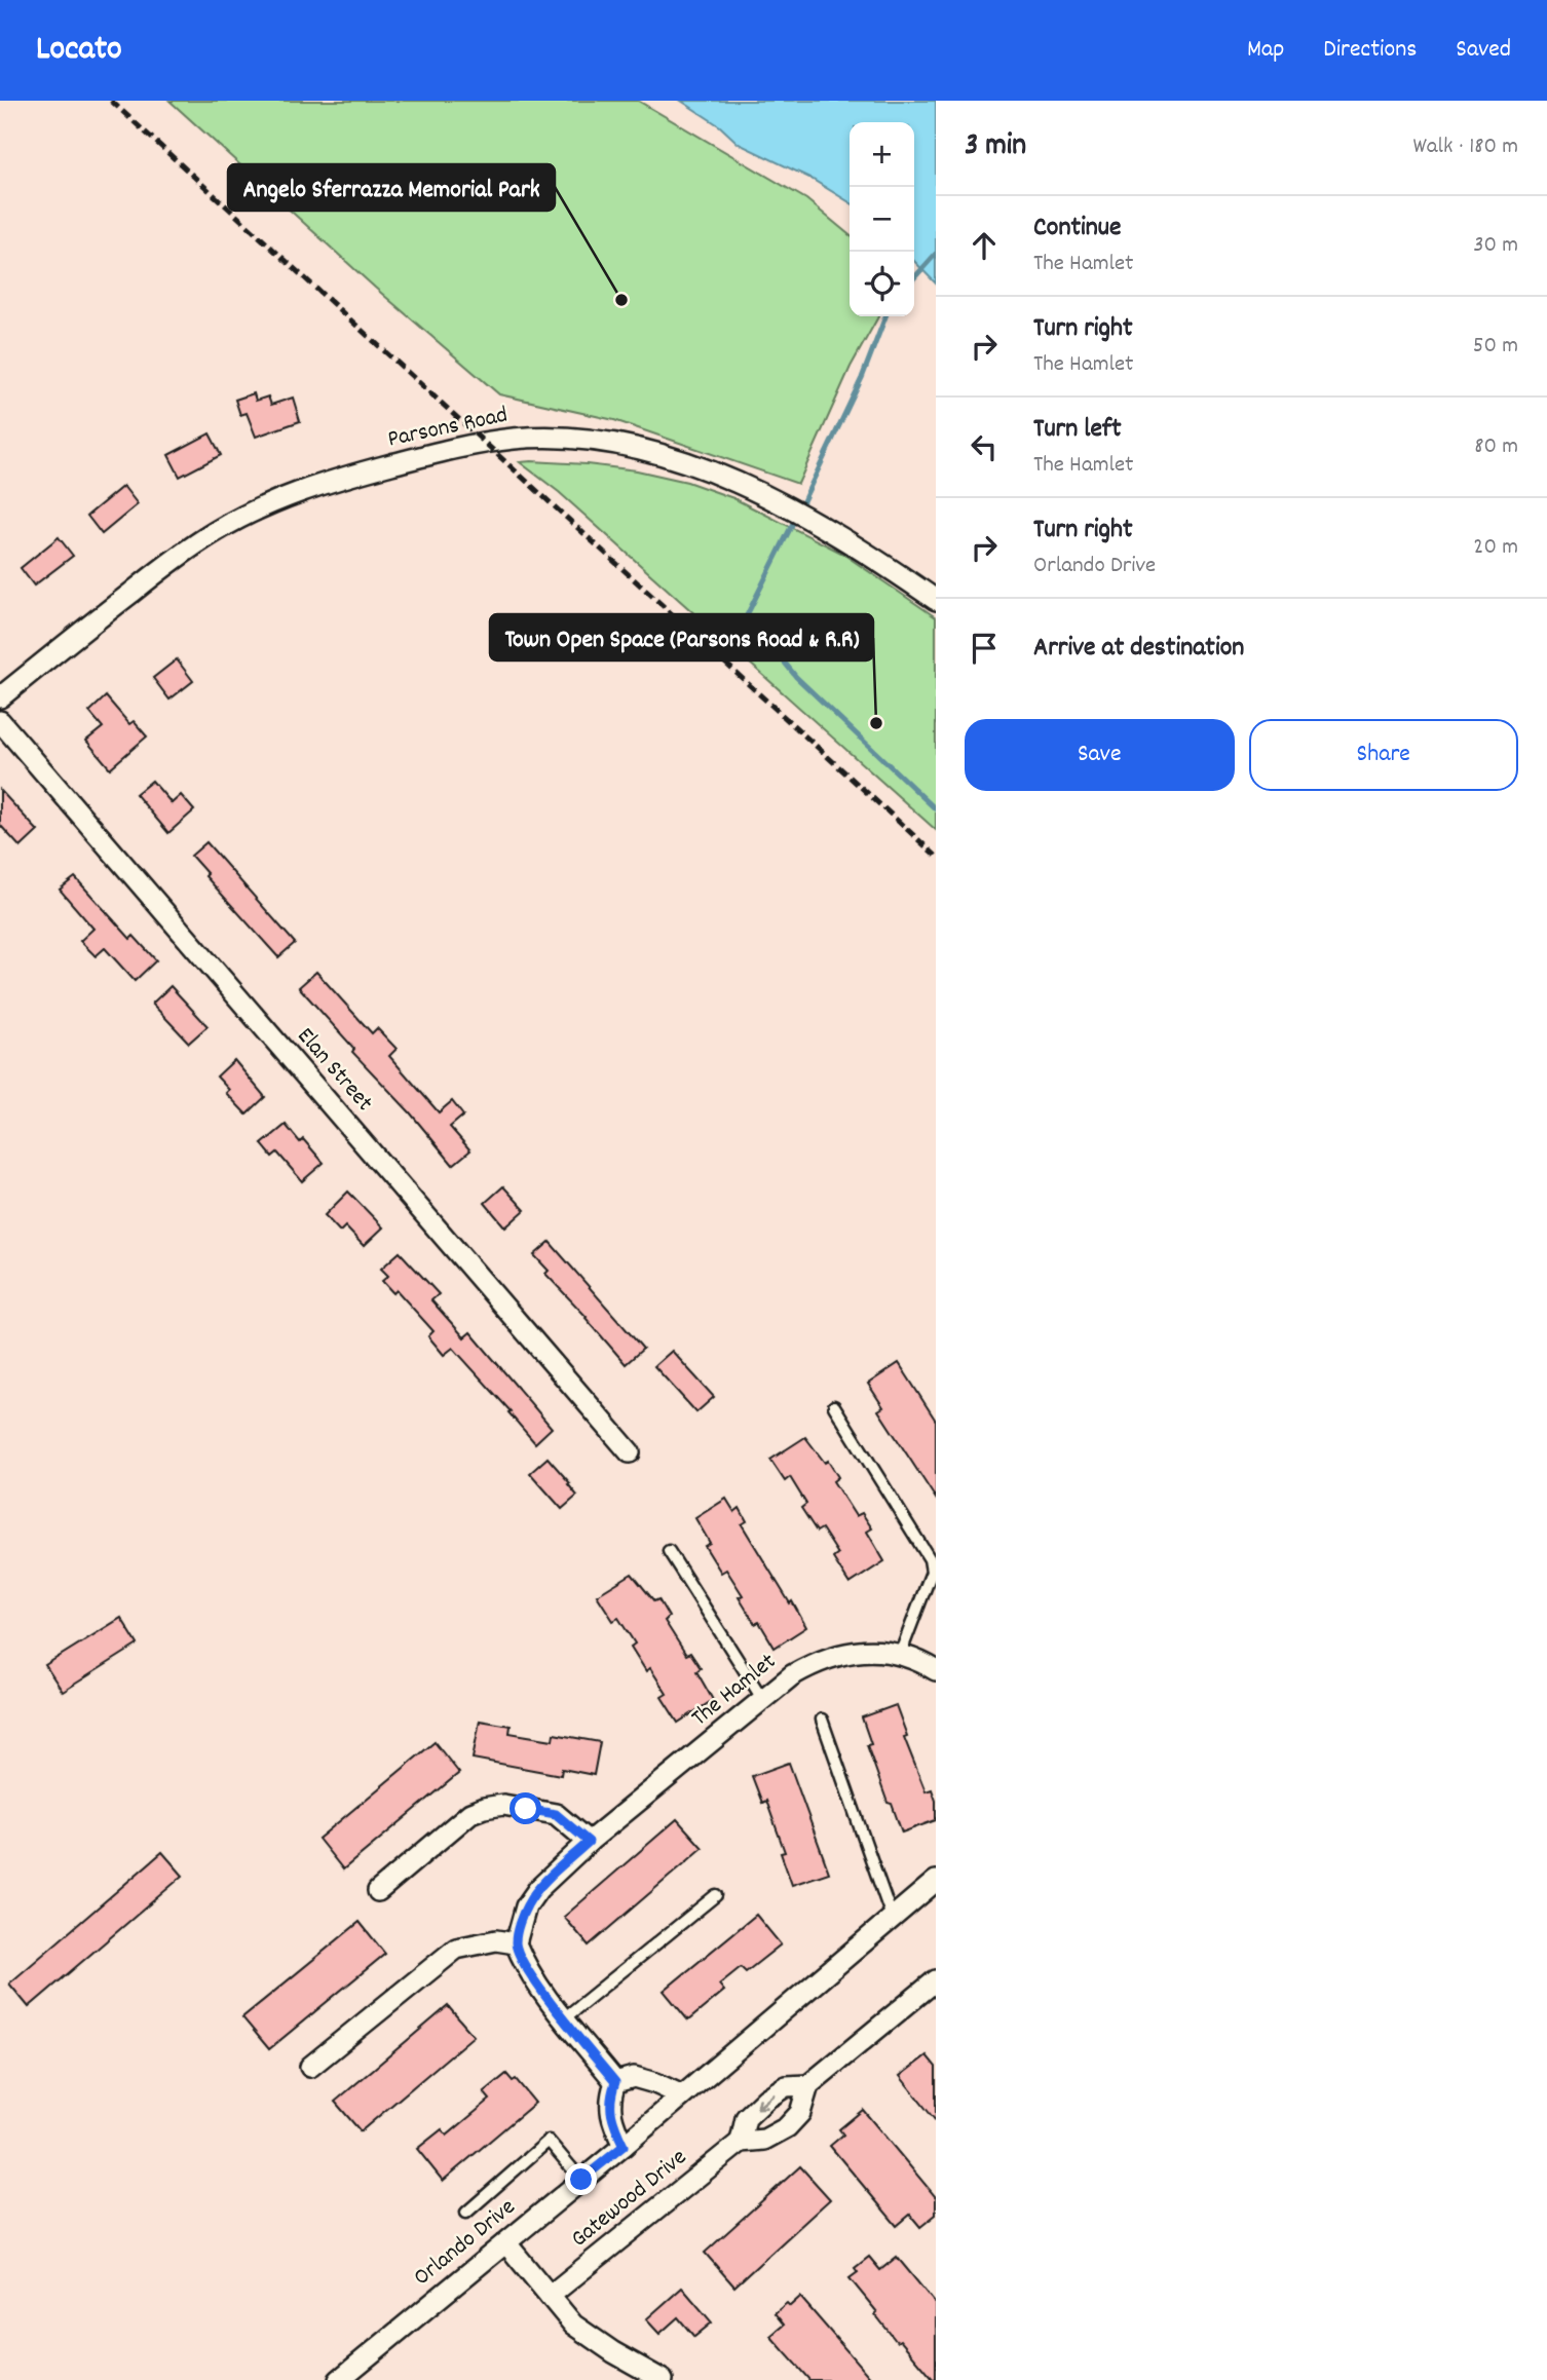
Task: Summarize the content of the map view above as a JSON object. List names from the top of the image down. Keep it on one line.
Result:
{"streets":{"street":["Parsons Road","Elan Street","The Hamlet","Gatewood Drive","Orlando Drive"]},"places":["Angelo Sferrazza Memorial Park","Town Open Space (Parsons Road & R.R)"],"page":{"header":"Locato","nav":["Map","Directions","Saved"],"heading":["3 min","Walk · 180 m"],"map_buttons":["+","−"],"list":[["Continue","The Hamlet","30 m"],["Turn right","The Hamlet","50 m"],["Turn left","The Hamlet","80 m"],["Turn right","Orlando Drive","20 m"],"Arrive at destination"],"buttons":["Save","Share"]}}
